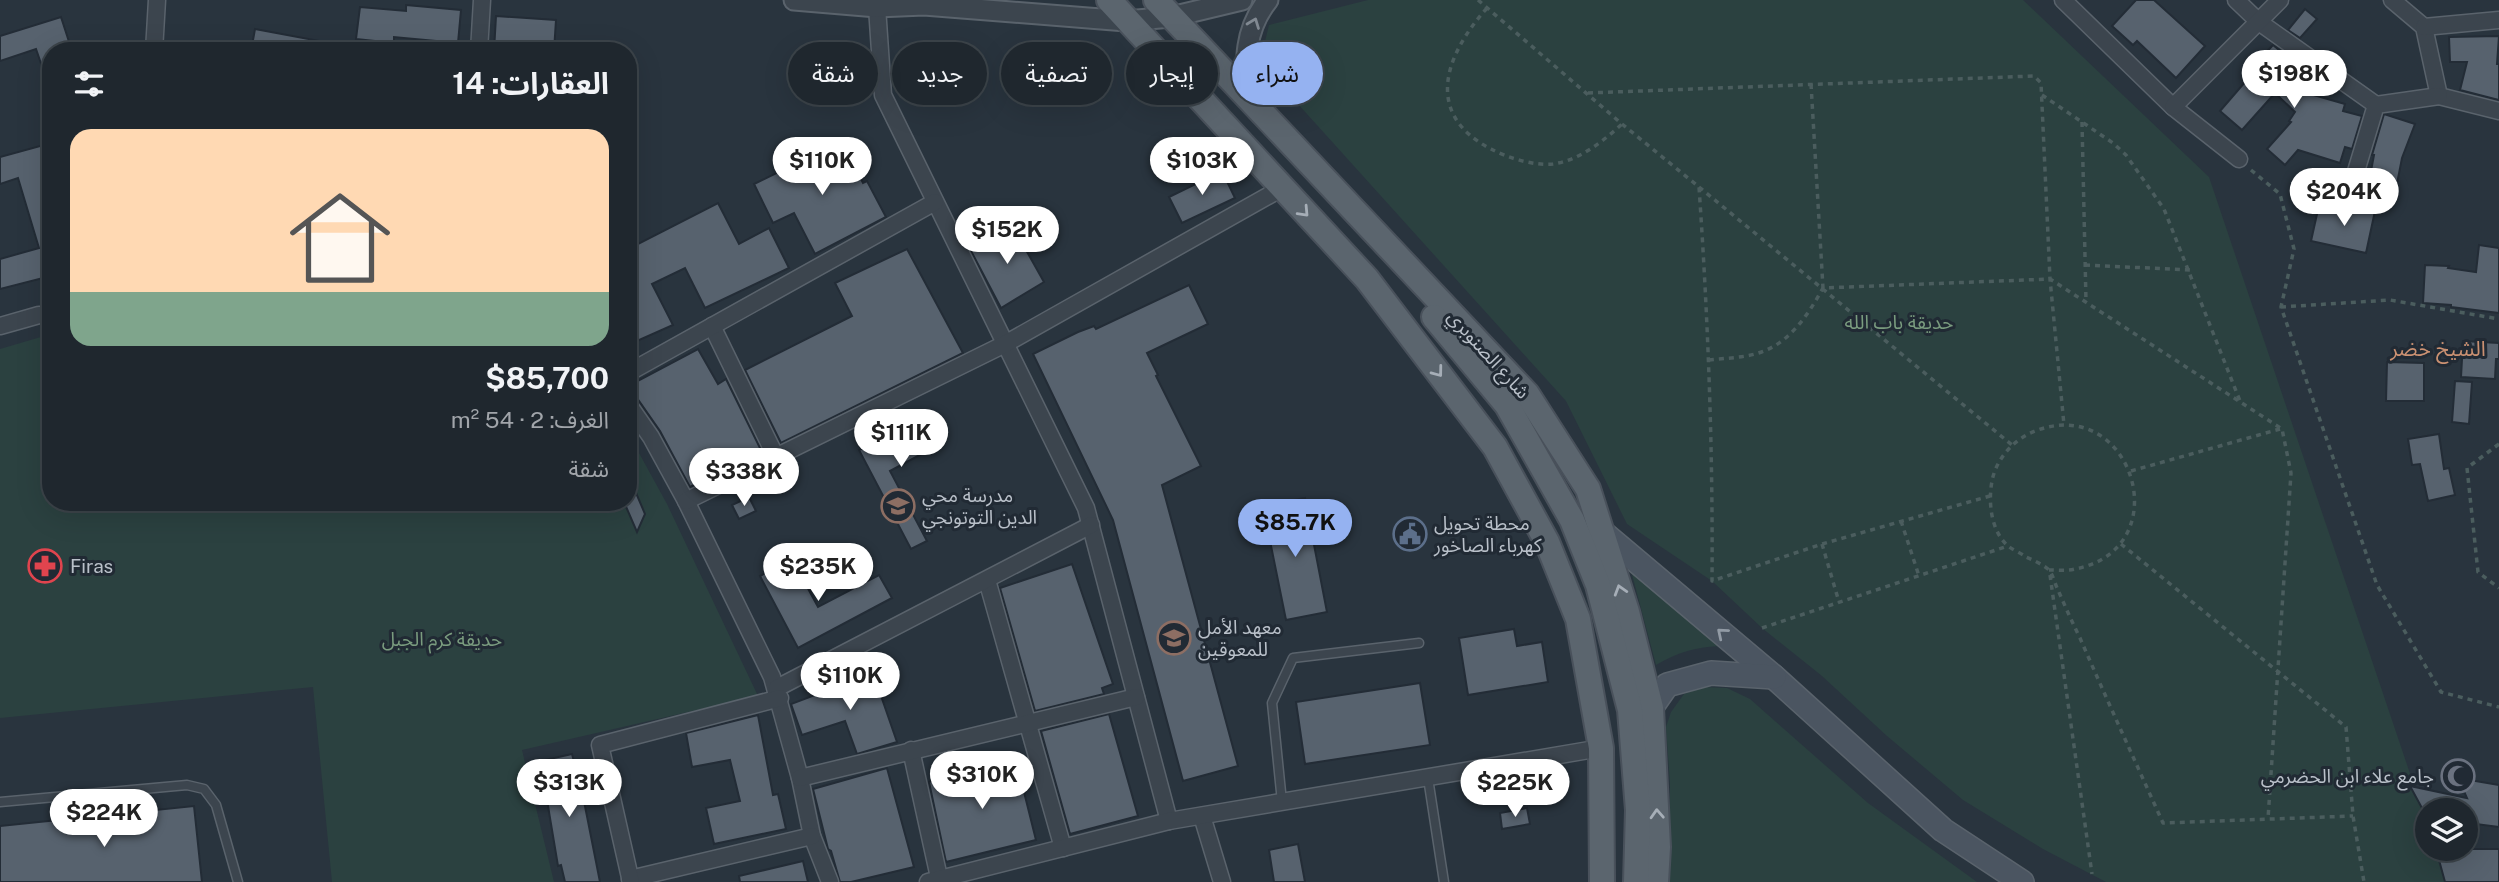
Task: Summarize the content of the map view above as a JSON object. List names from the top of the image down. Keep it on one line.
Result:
{"streets":{"main road":["شارع الصنوبري"]},"districts":["الشيخ خضر"],"parks":["حديقة باب الله","حديقة كرم الجبل"],"places":{"school or university":["مدرسة محي الدين التوتونجي","معهد الأمل للمعوقين"],"public building":["محطة تحويل كهرباء الصاخور"],"pharmacy":["Firas"],"mosque":["جامع علاء ابن الحضرمي"]},"page":{"chip":["شراء","إيجار","تصفية","جديد","شقة"],"heading":"العقارات: 14","price":["$198K","$110K","$103K","$204K","$152K","$111K","$338K","$85.7K","$235K","$110K","$310K","$313K","$225K","$224K"],"list":[{"name":"$85,700","note":"الغرف: 2 · 54 m² · شقة"}]}}
